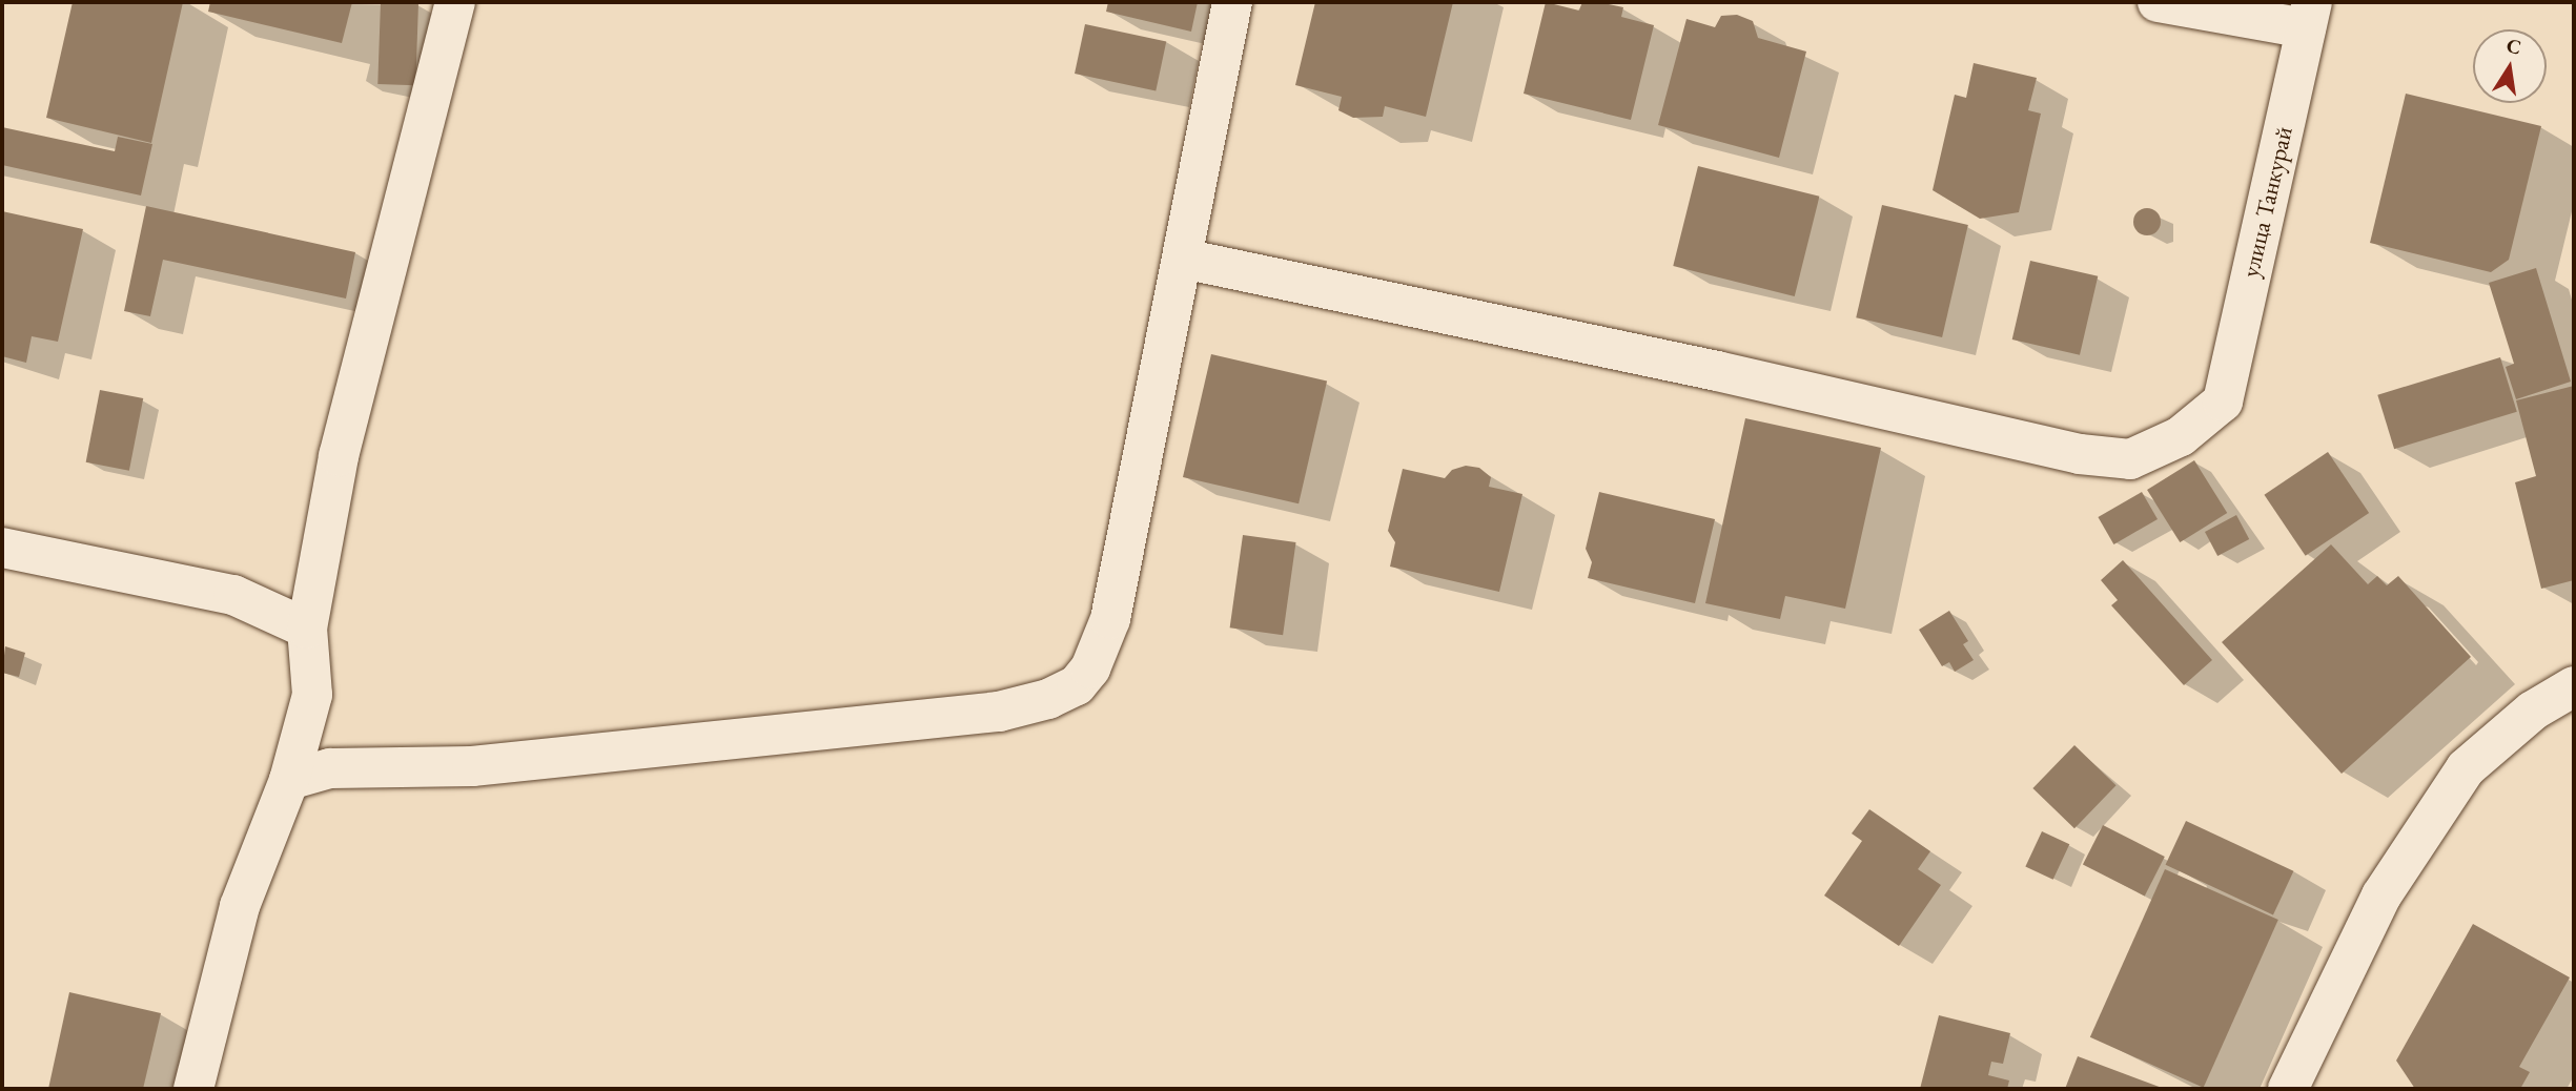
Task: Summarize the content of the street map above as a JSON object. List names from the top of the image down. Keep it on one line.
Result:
{"streets":{"street":["улица Танкурай"]},"north":"top"}
